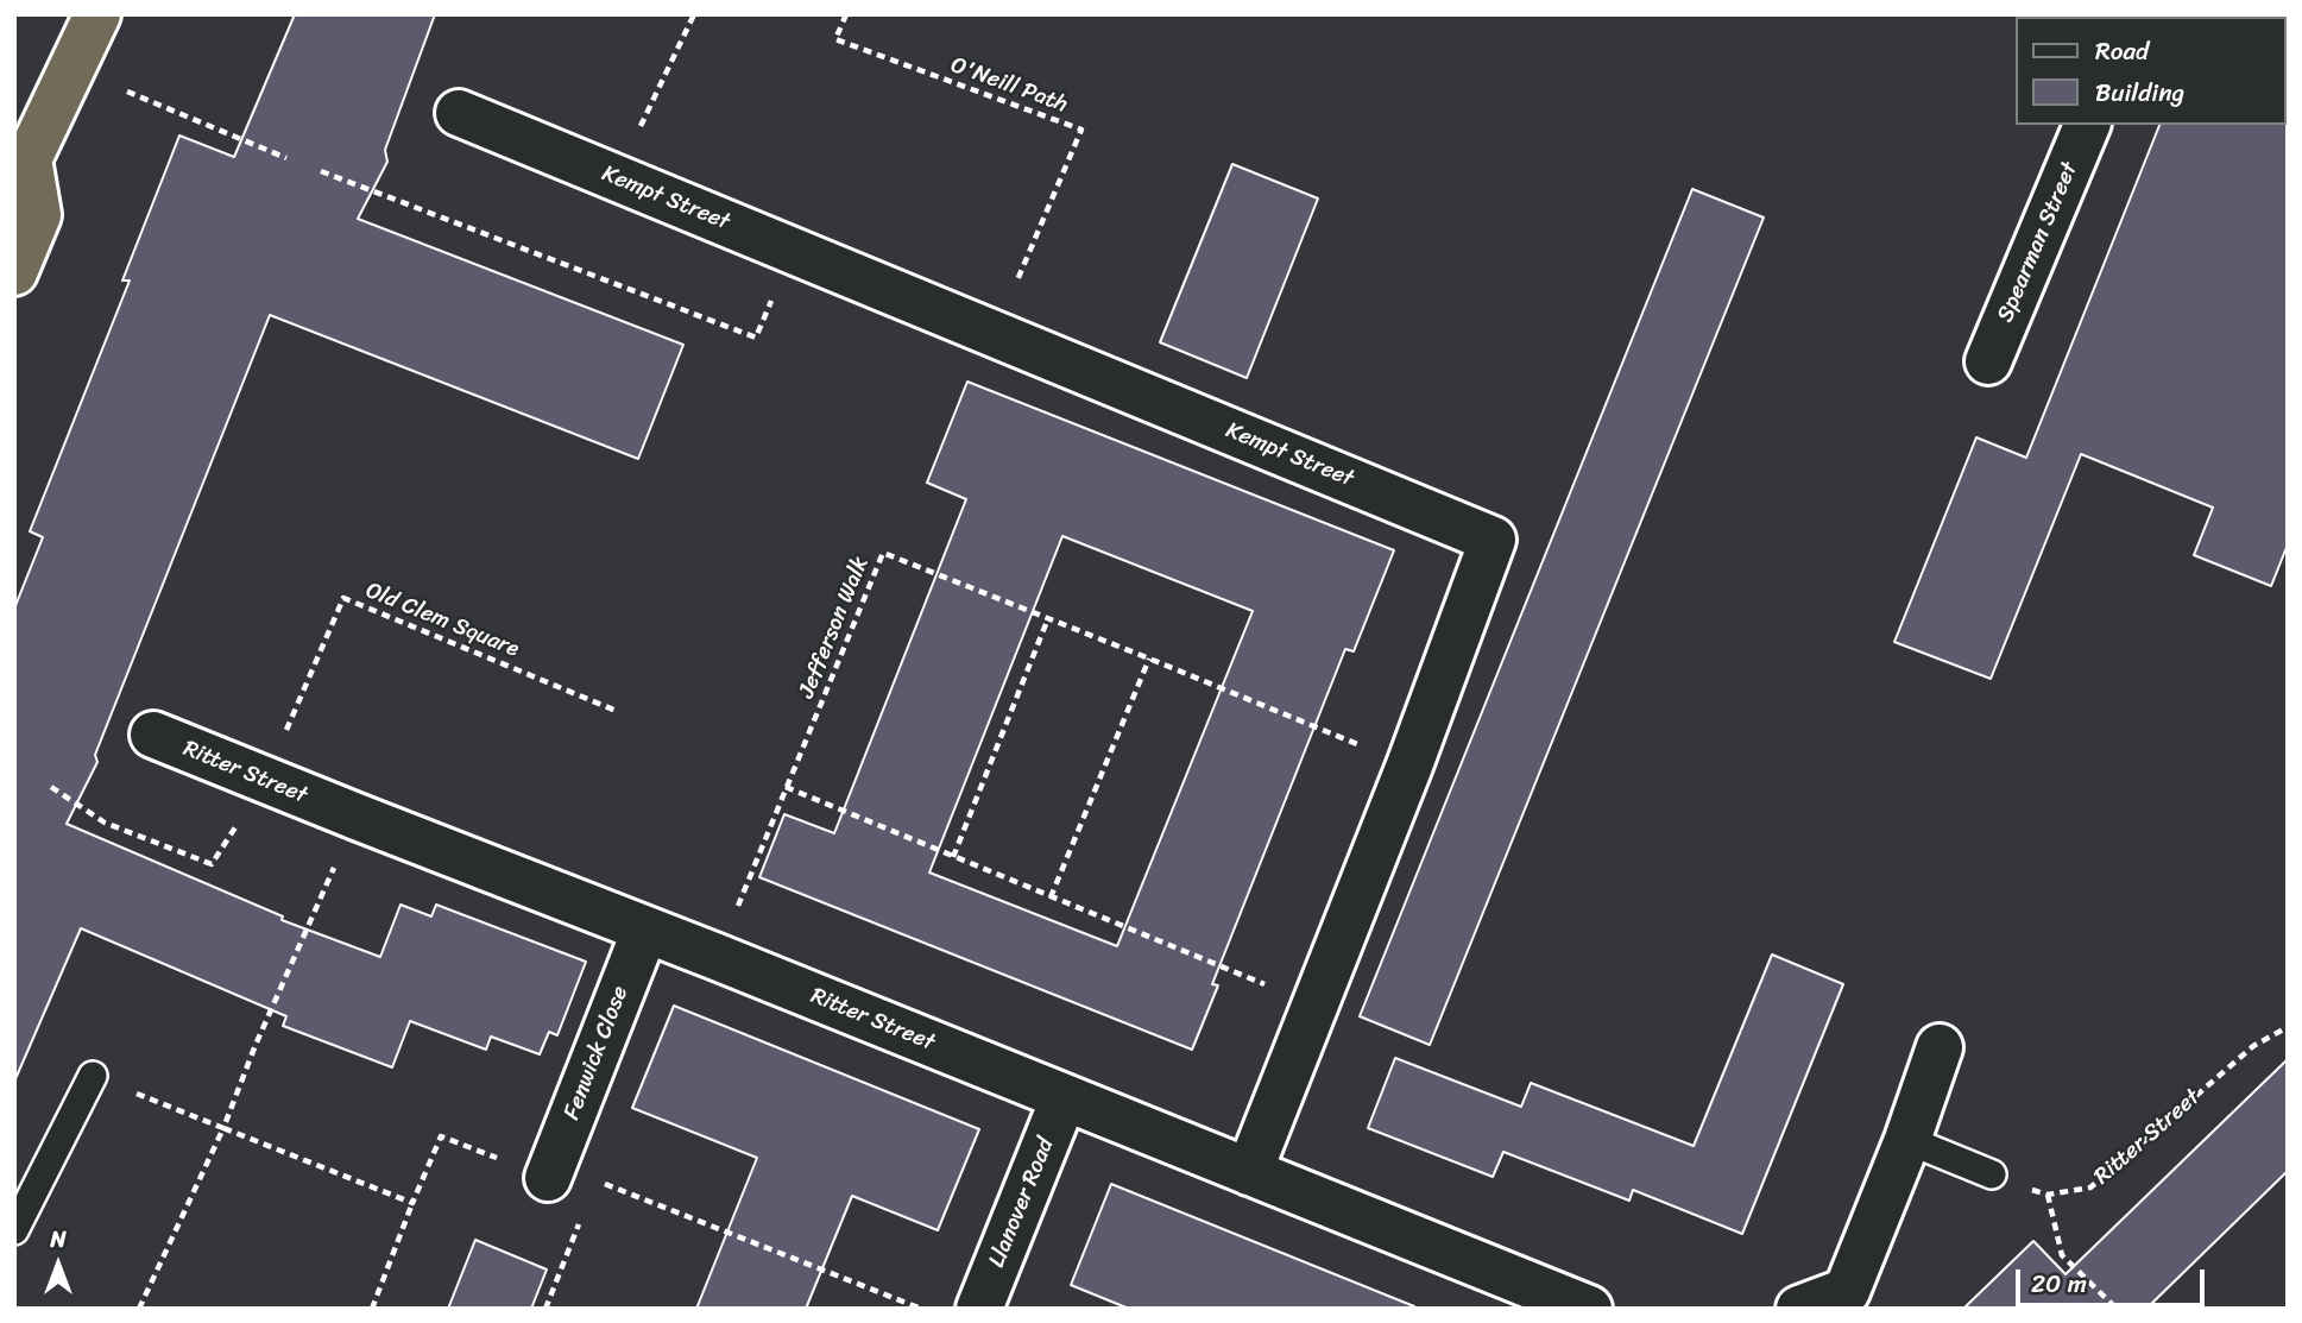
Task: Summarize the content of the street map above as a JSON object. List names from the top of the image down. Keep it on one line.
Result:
{"streets":{"street":["Kempt Street","Spearman Street","Ritter Street","Fenwick Close","Llanover Road"],"path":["O'Neill Path","Old Clem Square","Jefferson Walk"]},"crossings":[["O'Neill Path","Kempt Street"],["Kempt Street","Jefferson Walk"],["Kempt Street","Ritter Street"],["Old Clem Square","Ritter Street"],["Jefferson Walk","Ritter Street"],["Ritter Street","Fenwick Close"],["Ritter Street","Llanover Road"]],"legend":["Road","Building"],"scale_bar":"20 m","north":"top"}
